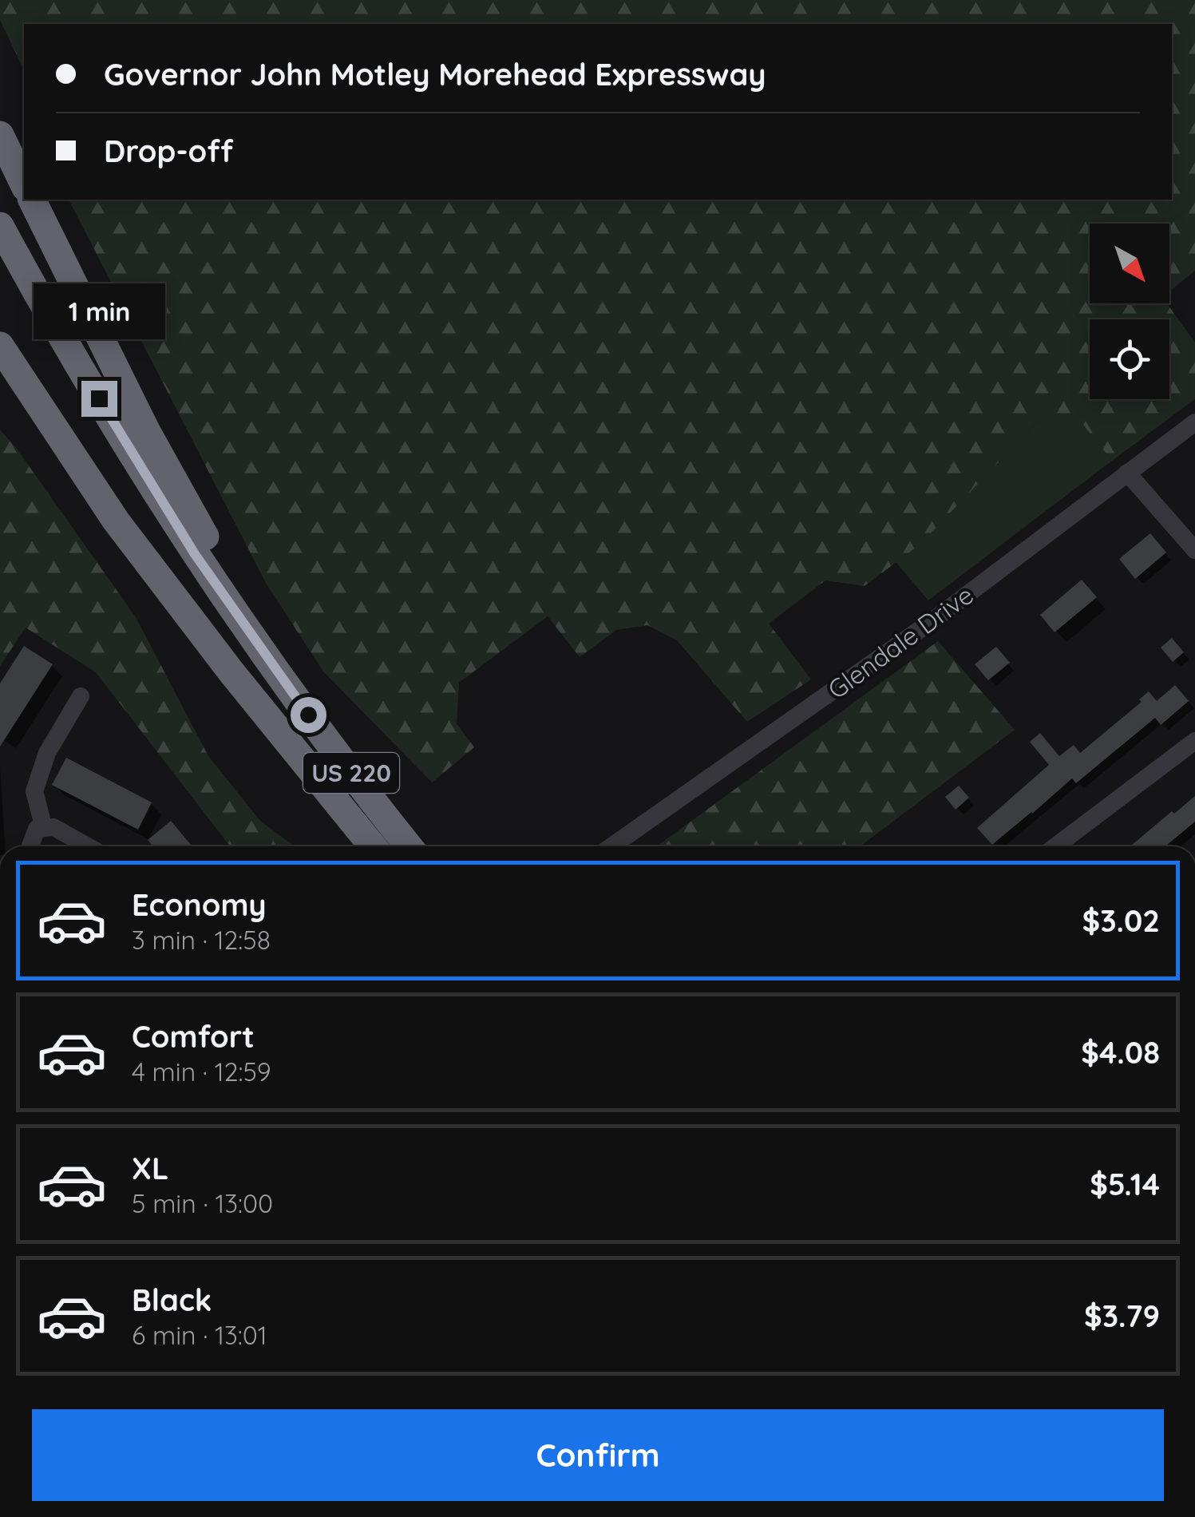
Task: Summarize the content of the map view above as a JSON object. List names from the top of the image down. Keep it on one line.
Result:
{"streets":{"highway":["US 220"],"street":["Glendale Drive"]},"north":"bottom right","page":{"banner":["Governor John Motley Morehead Expressway","Drop-off"],"bubble":"1 min","list":[{"name":"Economy","note":"3 min · 12:58","value":"$3.02"},{"name":"Comfort","note":"4 min · 12:59","value":"$4.08"},{"name":"XL","note":"5 min · 13:00","value":"$5.14"},{"name":"Black","note":"6 min · 13:01","value":"$3.79"}],"buttons":"Confirm"}}
